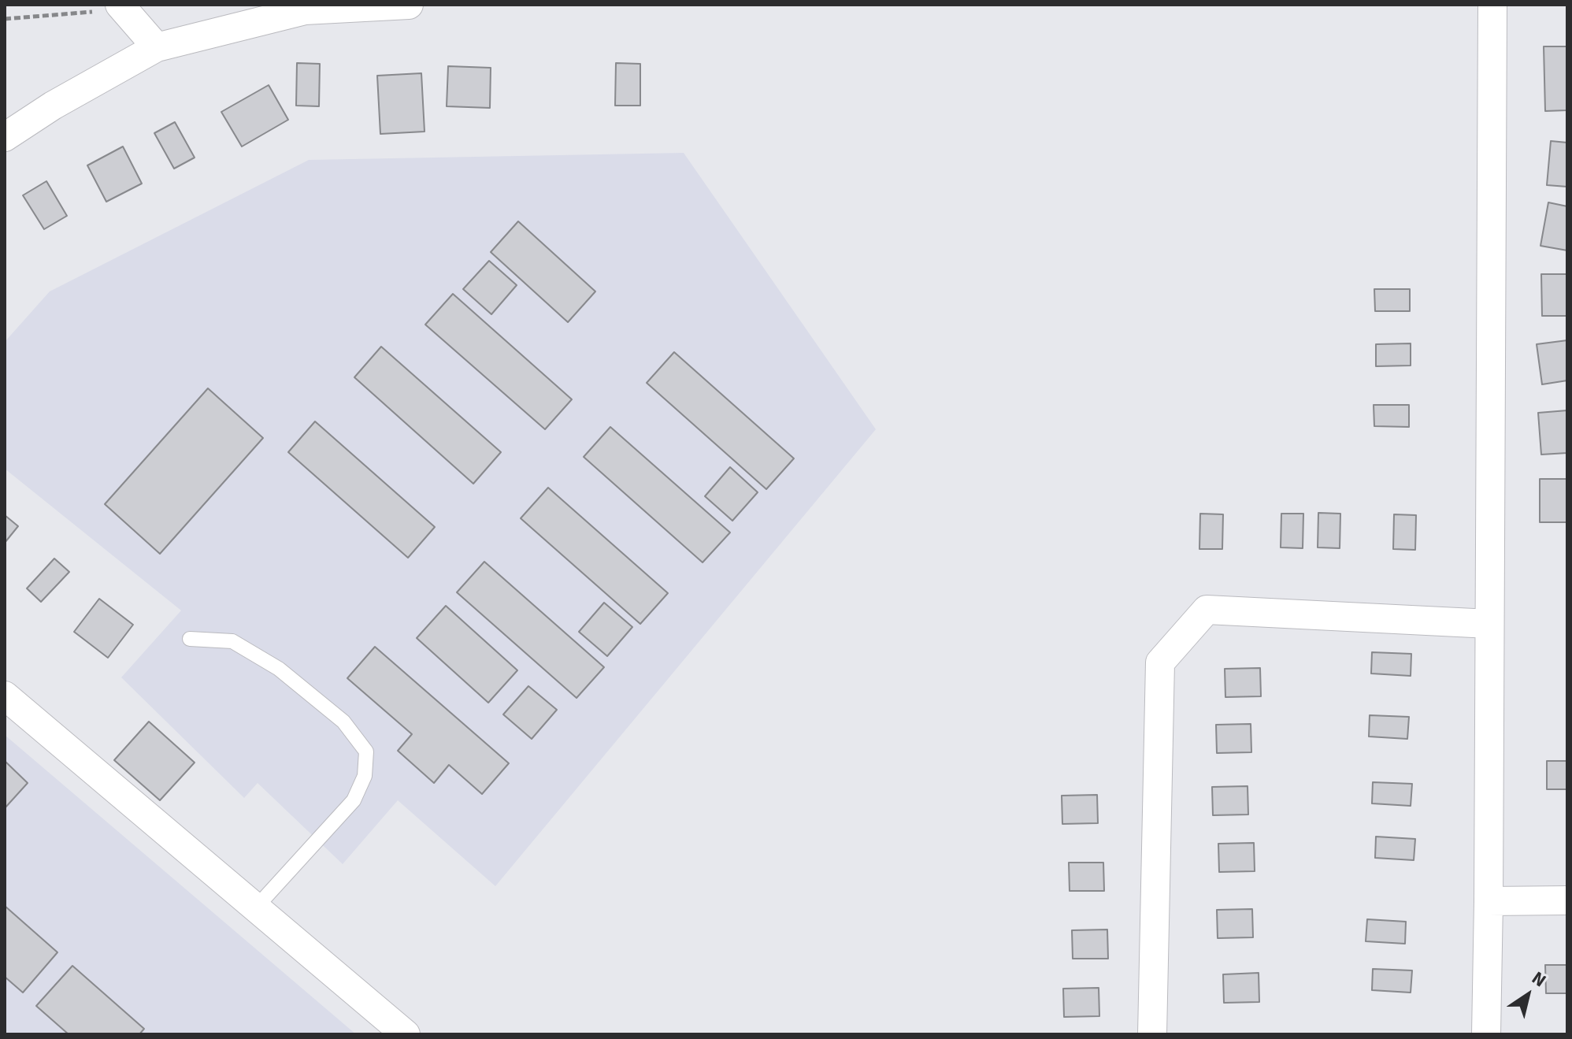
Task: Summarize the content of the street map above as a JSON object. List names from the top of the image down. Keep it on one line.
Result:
{"north":"top right"}
